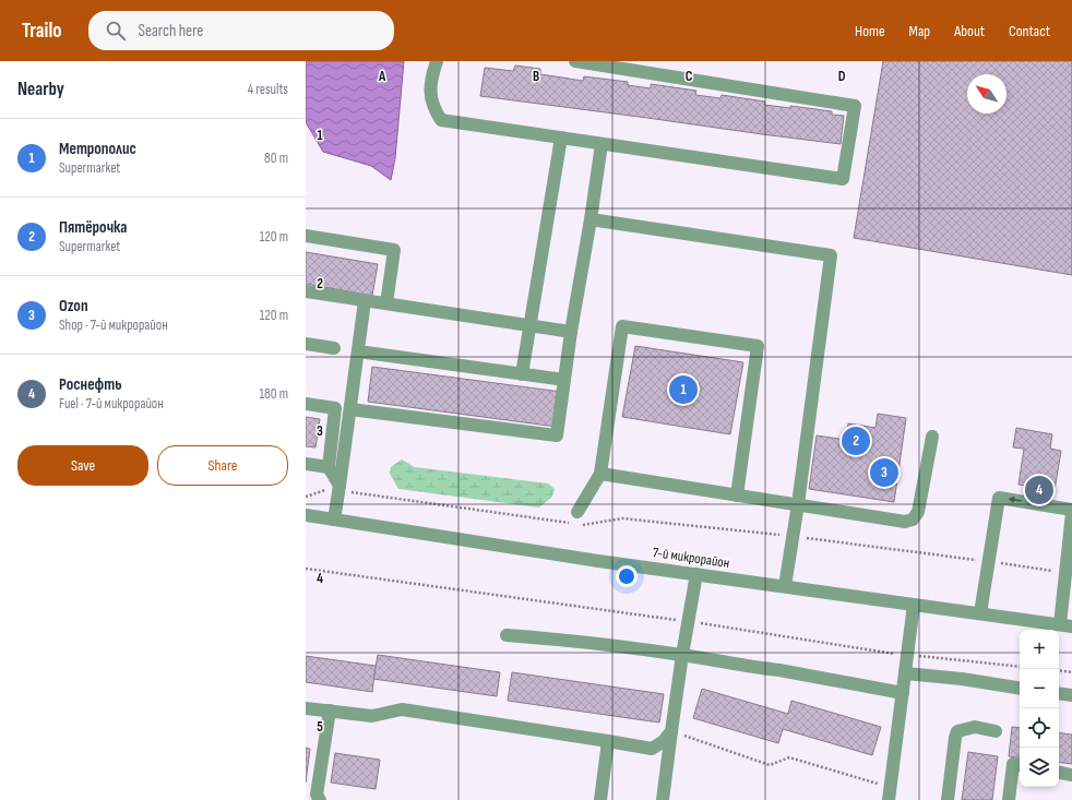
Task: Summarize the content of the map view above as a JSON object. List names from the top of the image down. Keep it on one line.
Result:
{"streets":{"street":["7-й микрорайон"]},"north":"top left","page":{"header":"Trailo","search":"Search here","nav":["Home","Map","About","Contact"],"heading":["Nearby","4 results"],"list":[{"mark":"1","name":"Метрополис","note":"Supermarket","value":"80 m"},{"mark":"2","name":"Пятёрочка","note":"Supermarket","value":"120 m"},{"mark":"3","name":"Ozon","note":"Shop · 7-й микрорайон","value":"120 m"},{"mark":"4","name":"Роснефть","note":"Fuel · 7-й микрорайон","value":"180 m"}],"pins":["1","2","3","4"],"buttons":["Save","Share"],"map_buttons":["+","−"]},"grid":{"columns":["A","B","C","D"],"rows":["1","2","3","4","5"]}}
